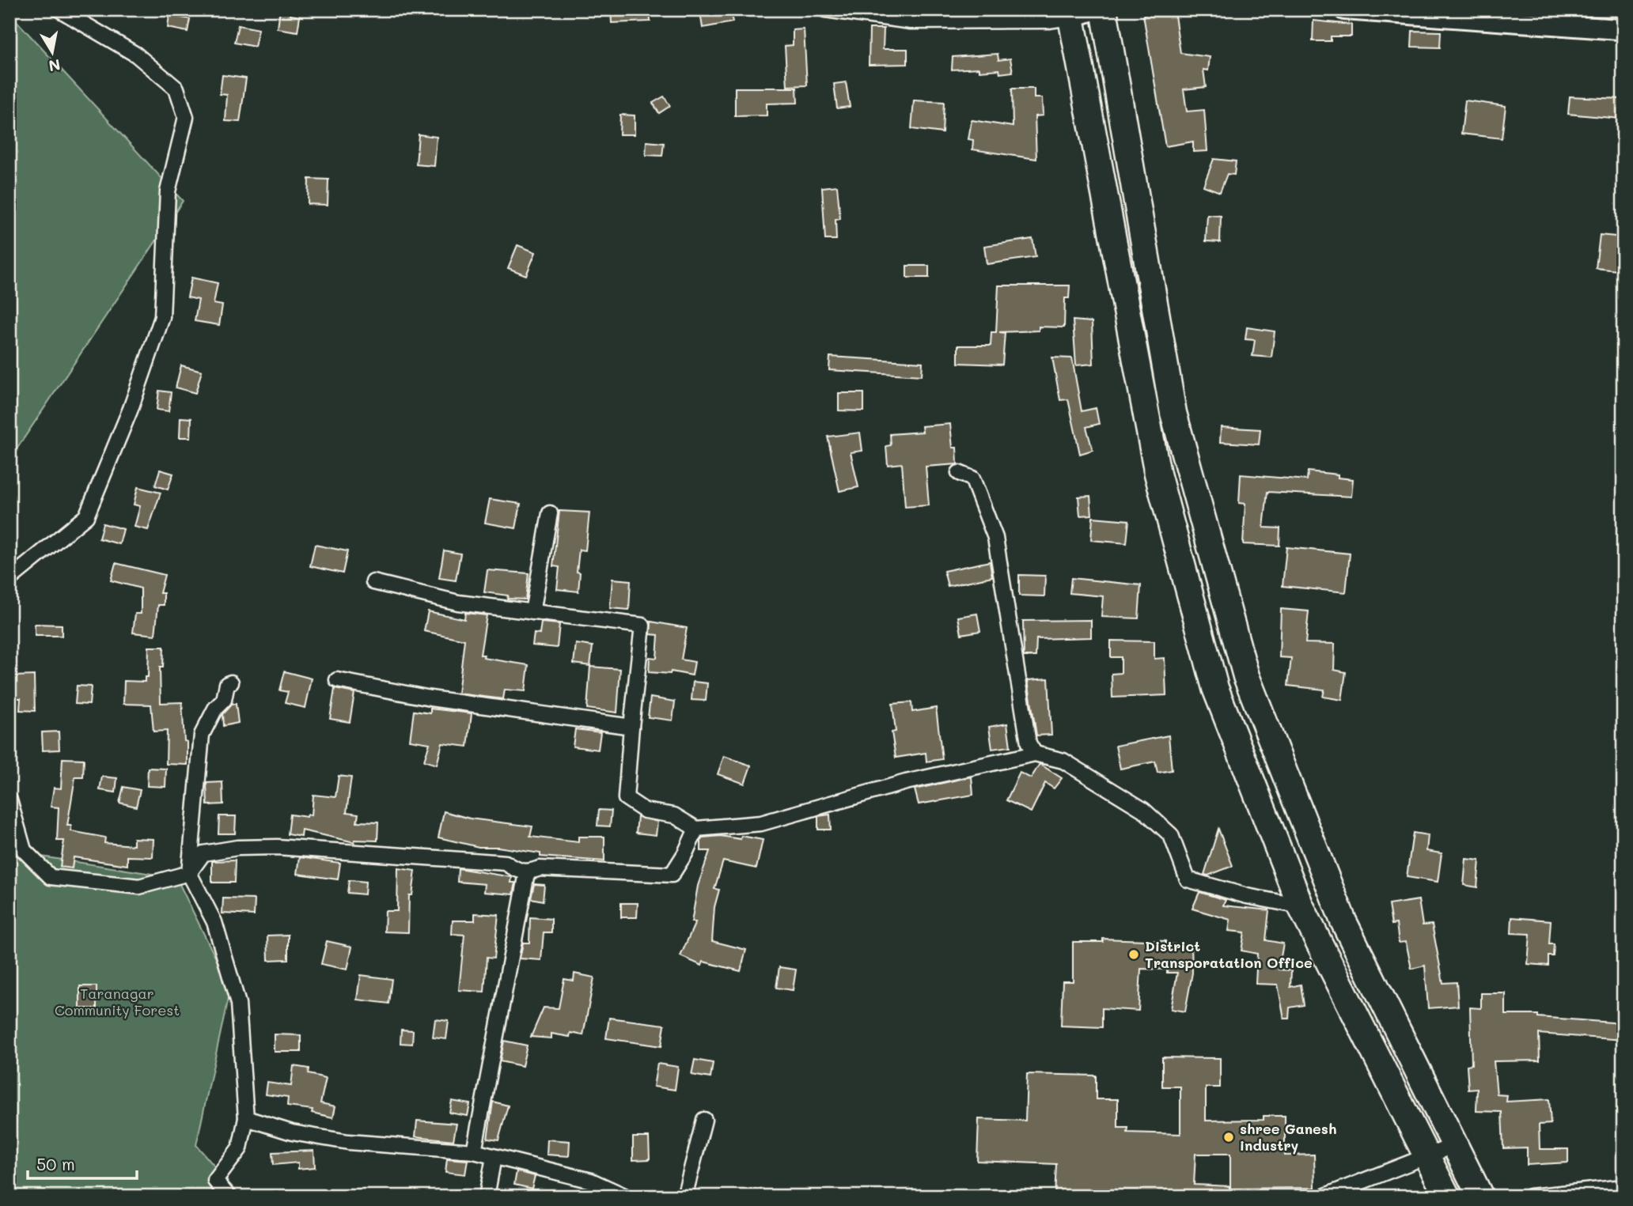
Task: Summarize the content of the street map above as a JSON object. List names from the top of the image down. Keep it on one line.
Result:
{"parks":["Taranagar Community Forest"],"places":["District Transporatation Office","shree Ganesh industry"],"scale_bar":"50 m","north":"bottom"}
